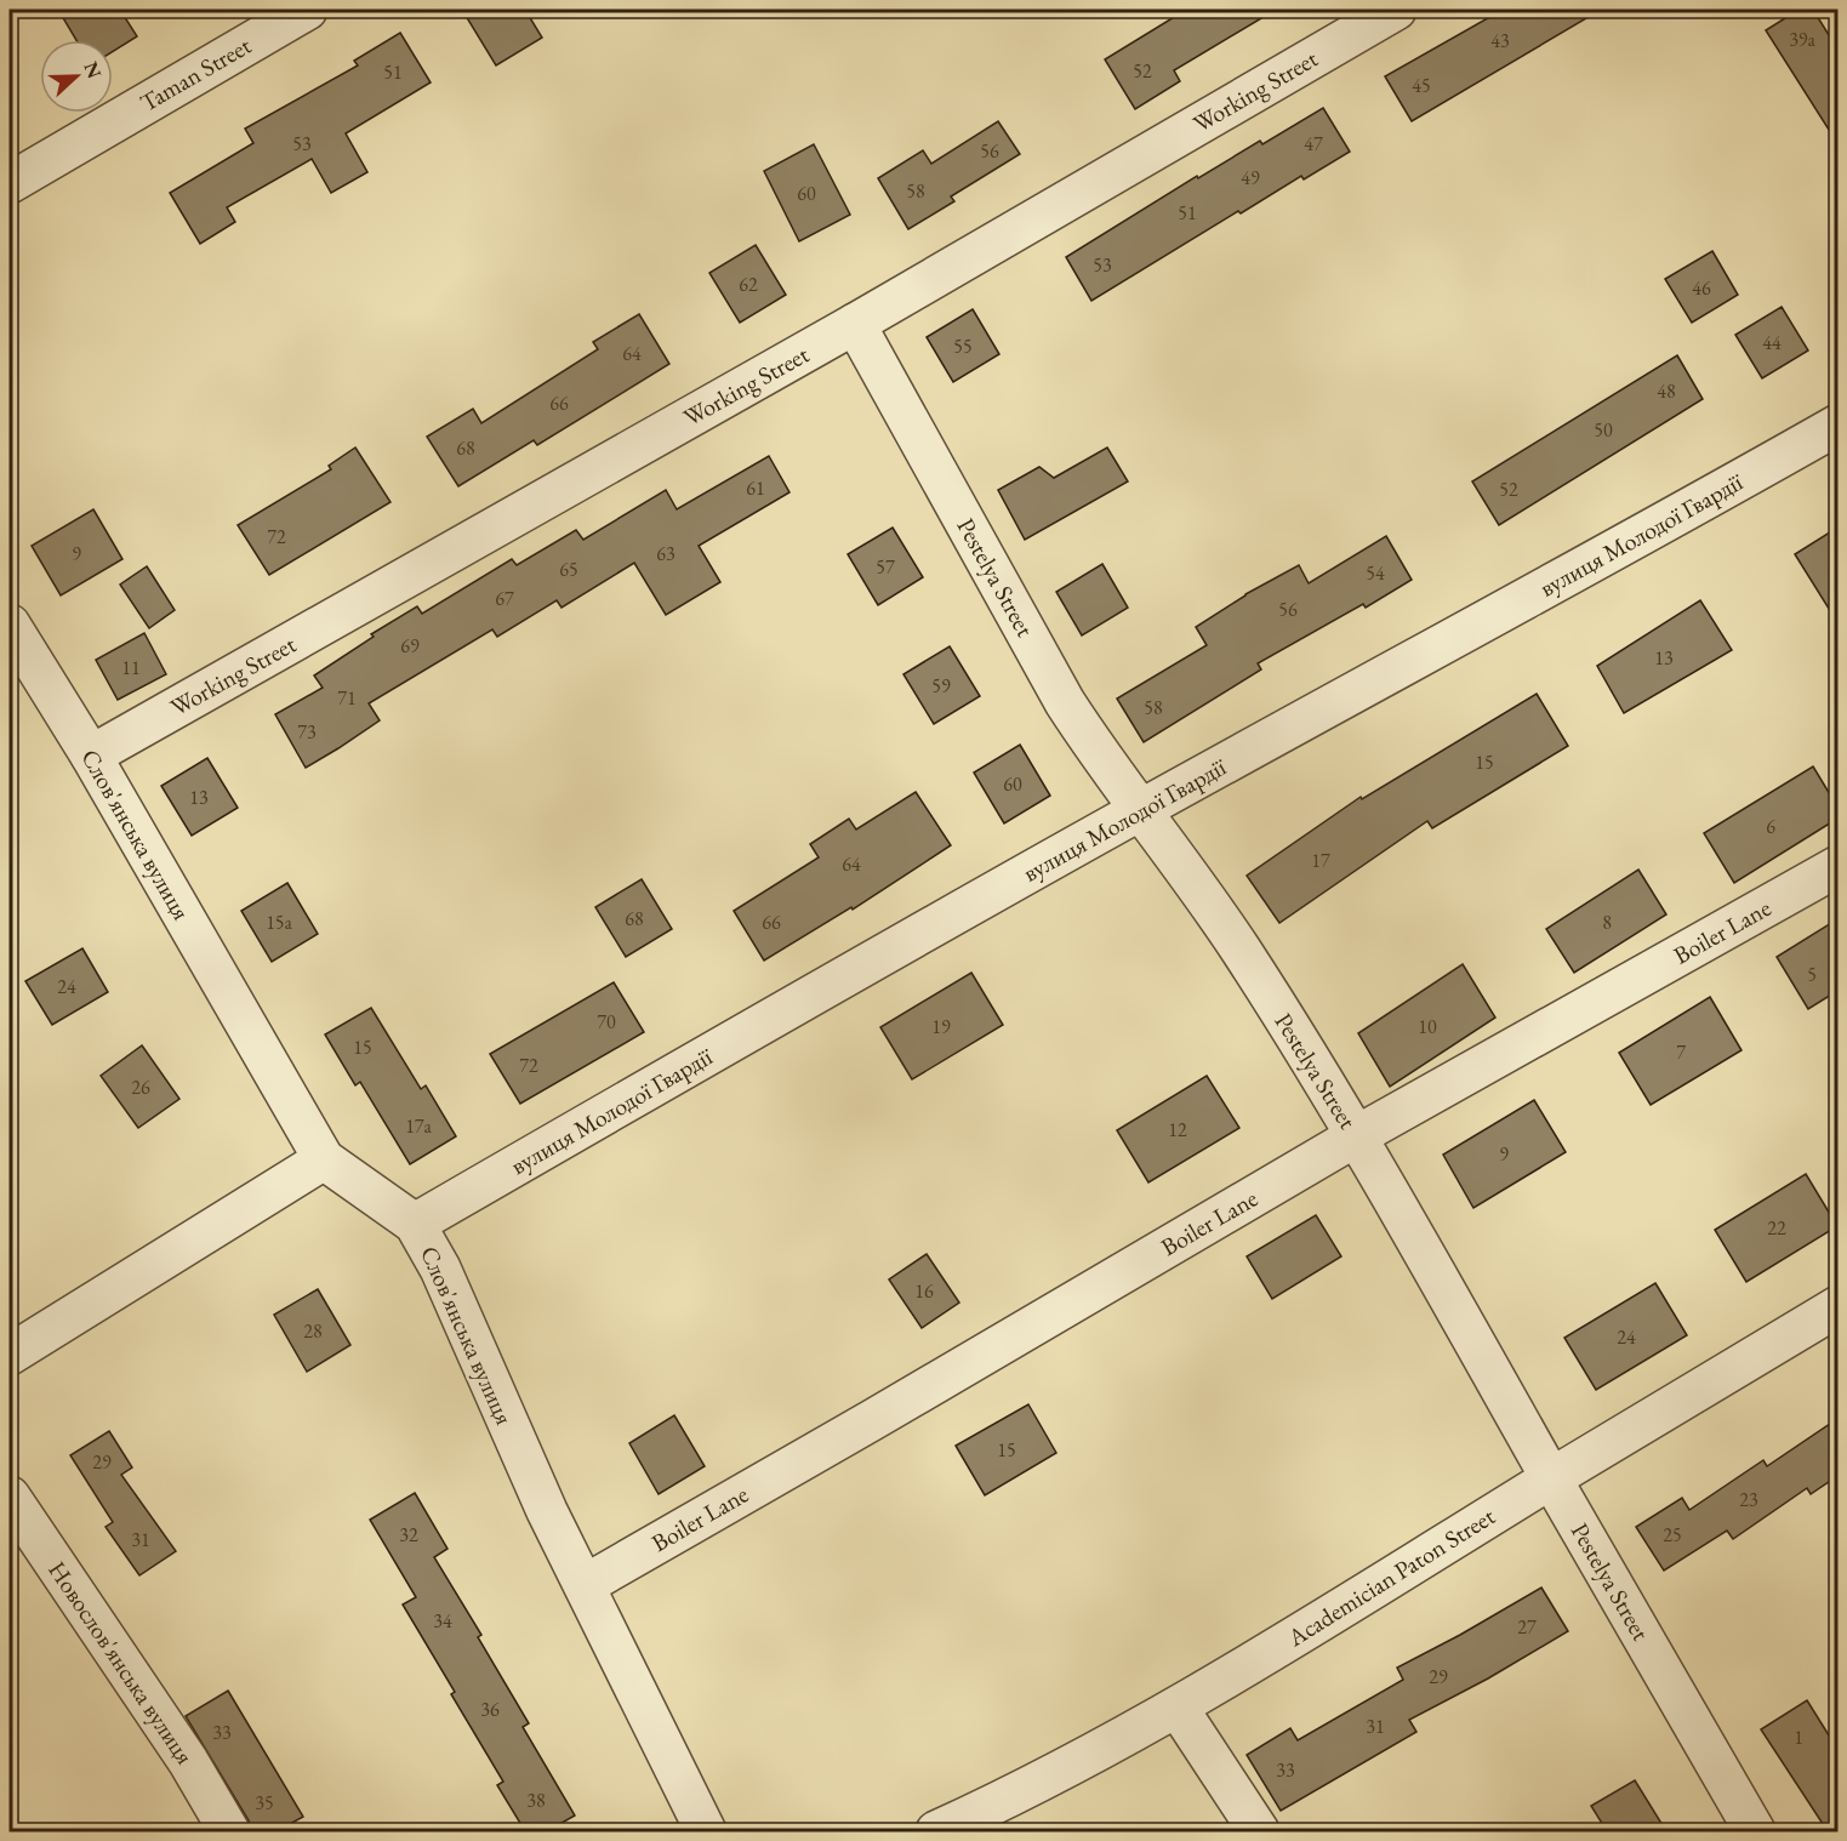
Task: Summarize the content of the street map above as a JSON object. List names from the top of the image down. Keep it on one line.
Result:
{"streets":{"street":["Taman Street","Working Street","вулиця Молодої Гвардії","Pestelya Street","Слов'янська вулиця","Boiler Lane","Academician Paton Street","Новослов'янська вулиця"]},"crossings":[["Working Street","Pestelya Street"],["Working Street","Слов'янська вулиця"],["вулиця Молодої Гвардії","Pestelya Street"],["вулиця Молодої Гвардії","Слов'янська вулиця"],["Pestelya Street","Boiler Lane"],["Pestelya Street","Academician Paton Street"],["Слов'янська вулиця","Boiler Lane"]],"house_numbers":["39а","43","52","51","45","53","47","56","49","58","60","51","53","62","46","44","55","64","48","66","50","68","61","52","72","9","63","57","65","54","67","56","69","13","11","59","71","58","73","15","60","13","6","17","64","68","15а","66","8","5","24","70","19","10","15","7","72","26","17а","12","9","22","16","28","24","15","29","23","32","25","31","34","27","29","36","31","33","1","33","38","35"],"north":"right"}
